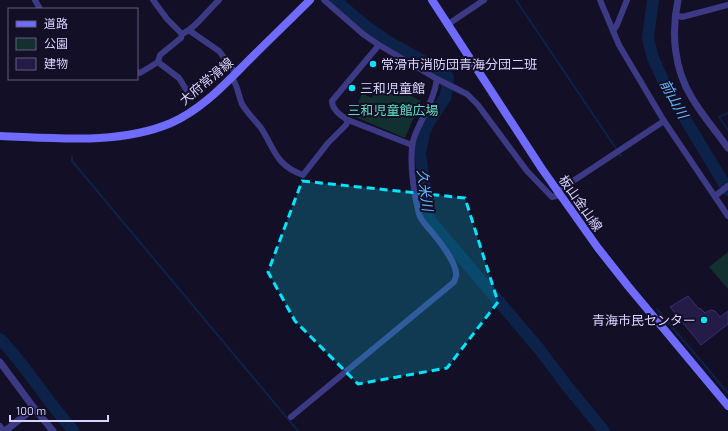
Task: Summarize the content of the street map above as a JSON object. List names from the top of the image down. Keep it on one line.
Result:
{"streets":{"main road":["大府常滑線","板山金山線"]},"water":["前山川","久米川"],"parks":["三和児童館広場"],"places":["常滑市消防団青海分団二班","三和児童館","青海市民センター"],"legend":["道路","公園","建物"],"scale_bar":"100 m"}
